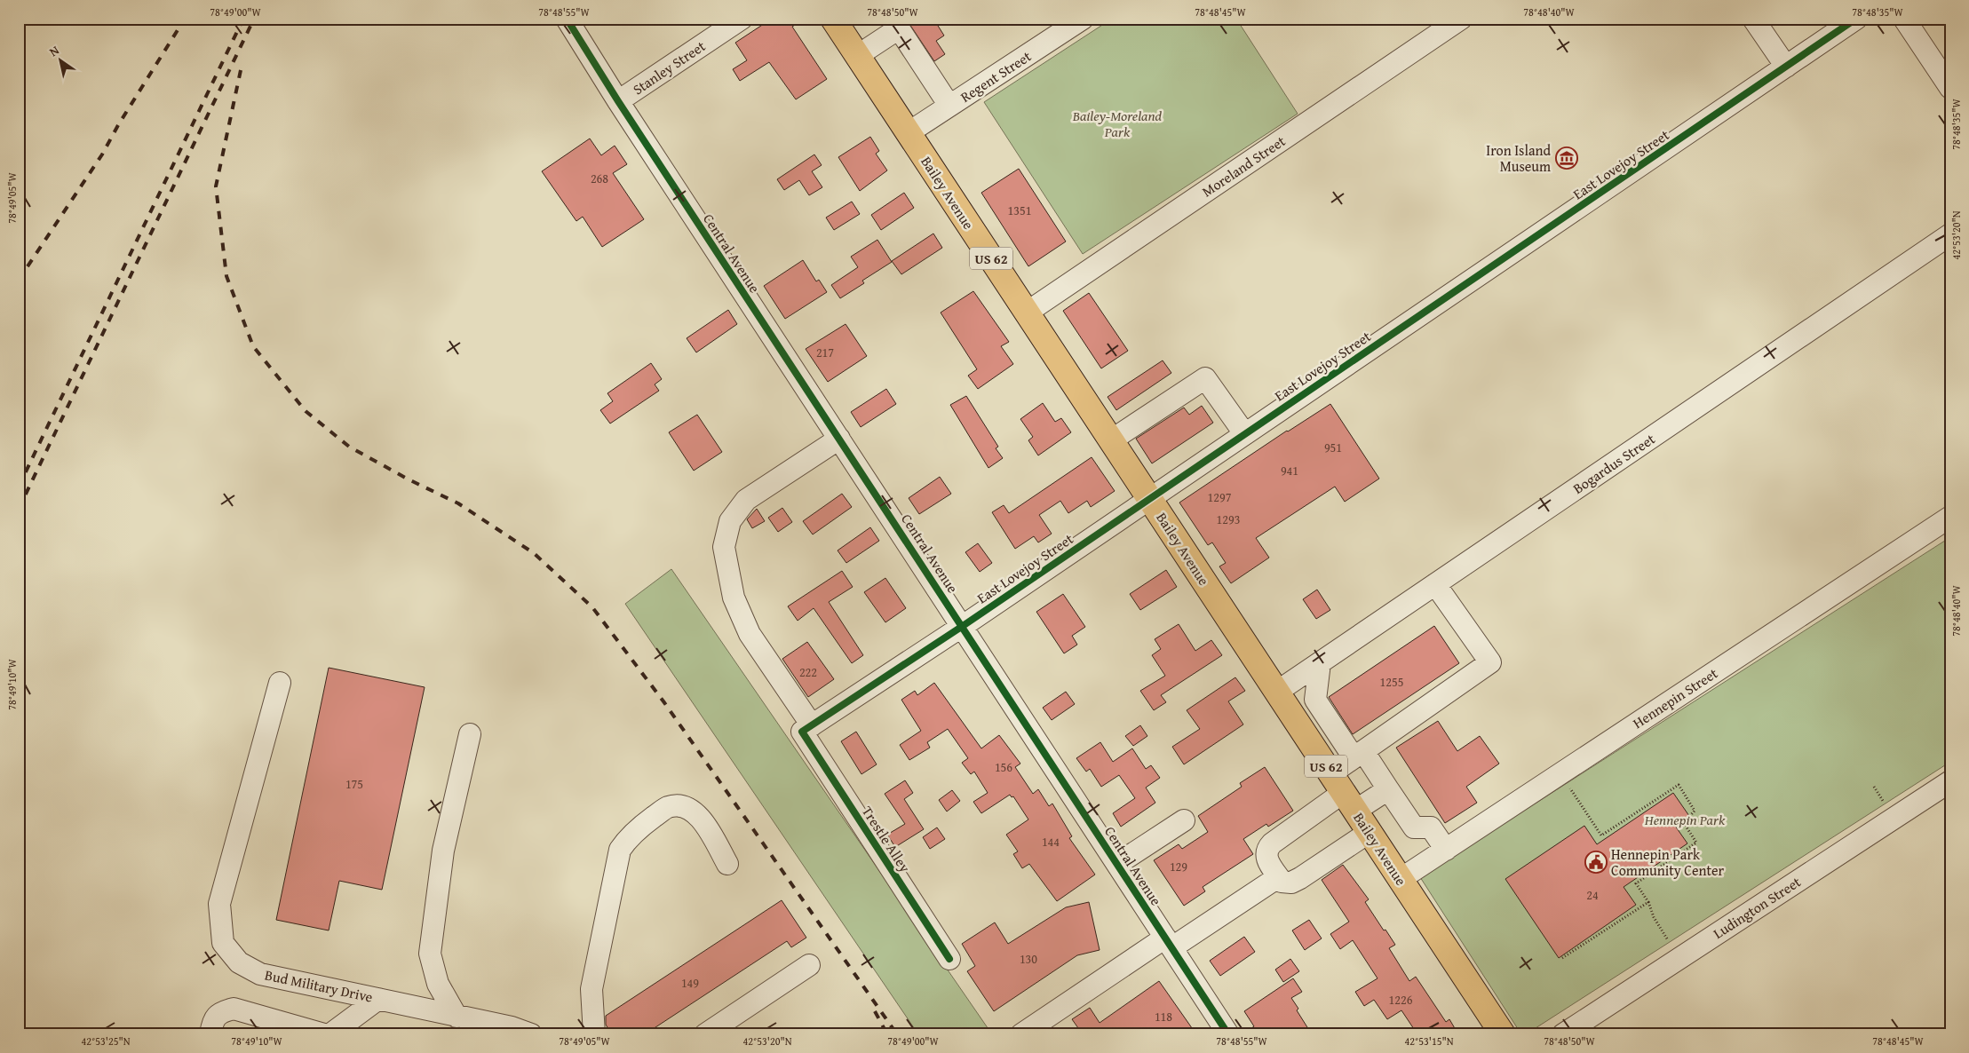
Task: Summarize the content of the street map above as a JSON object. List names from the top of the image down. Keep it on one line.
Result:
{"streets":{"main road":["Bailey Avenue","US 62"],"street":["Stanley Street","Regent Street","East Lovejoy Street","Moreland Street","Central Avenue","Bogardus Street","Hennepin Street","Trestle Alley","Ludington Street","Bud Military Drive"]},"crossings":[["Stanley Street","Central Avenue"],["Regent Street","Bailey Avenue"],["East Lovejoy Street","Bailey Avenue"],["East Lovejoy Street","Central Avenue"],["East Lovejoy Street","Trestle Alley"],["Moreland Street","Bailey Avenue"],["Bailey Avenue","Bogardus Street"],["Bailey Avenue","Hennepin Street"],["Central Avenue","Trestle Alley"]],"parks":["Bailey-Moreland Park","Hennepin Park"],"places":{"museum":["Iron Island Museum"],"public building":["Hennepin Park Community Center"]},"house_numbers":["268","1351","217","951","941","1297","1293","222","1255","156","175","144","129","24","130","149","1226","118"],"north":"top left","coordinates":["78°49'00\"W","78°48'55\"W","78°48'50\"W","78°48'45\"W","78°48'40\"W","78°48'35\"W","78°49'05\"W","42°53'20\"N","78°49'10\"W","42°53'25\"N","42°53'15\"N"]}
